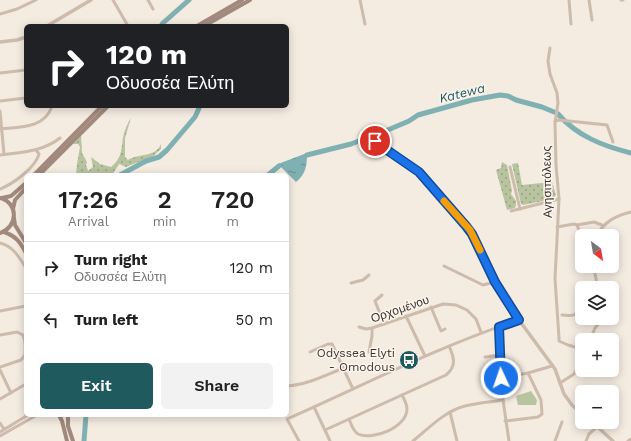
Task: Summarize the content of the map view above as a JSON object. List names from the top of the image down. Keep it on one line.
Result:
{"streets":{"street":["Αγησιπόλεως","Ορχομένου"]},"water":["Katewa"],"places":{"bus stop":["Odyssea Elyti - Omodous"]},"north":"bottom right","page":{"turn":["120 m","Οδυσσέα Ελύτη"],"eta":["17:26","Arrival","2","min","720","m"],"map_buttons":["+","−"],"list":[{"name":"Turn right","note":"Οδυσσέα Ελύτη","value":"120 m"},{"name":"Turn left","value":"50 m"}],"buttons":["Exit","Share"]}}
